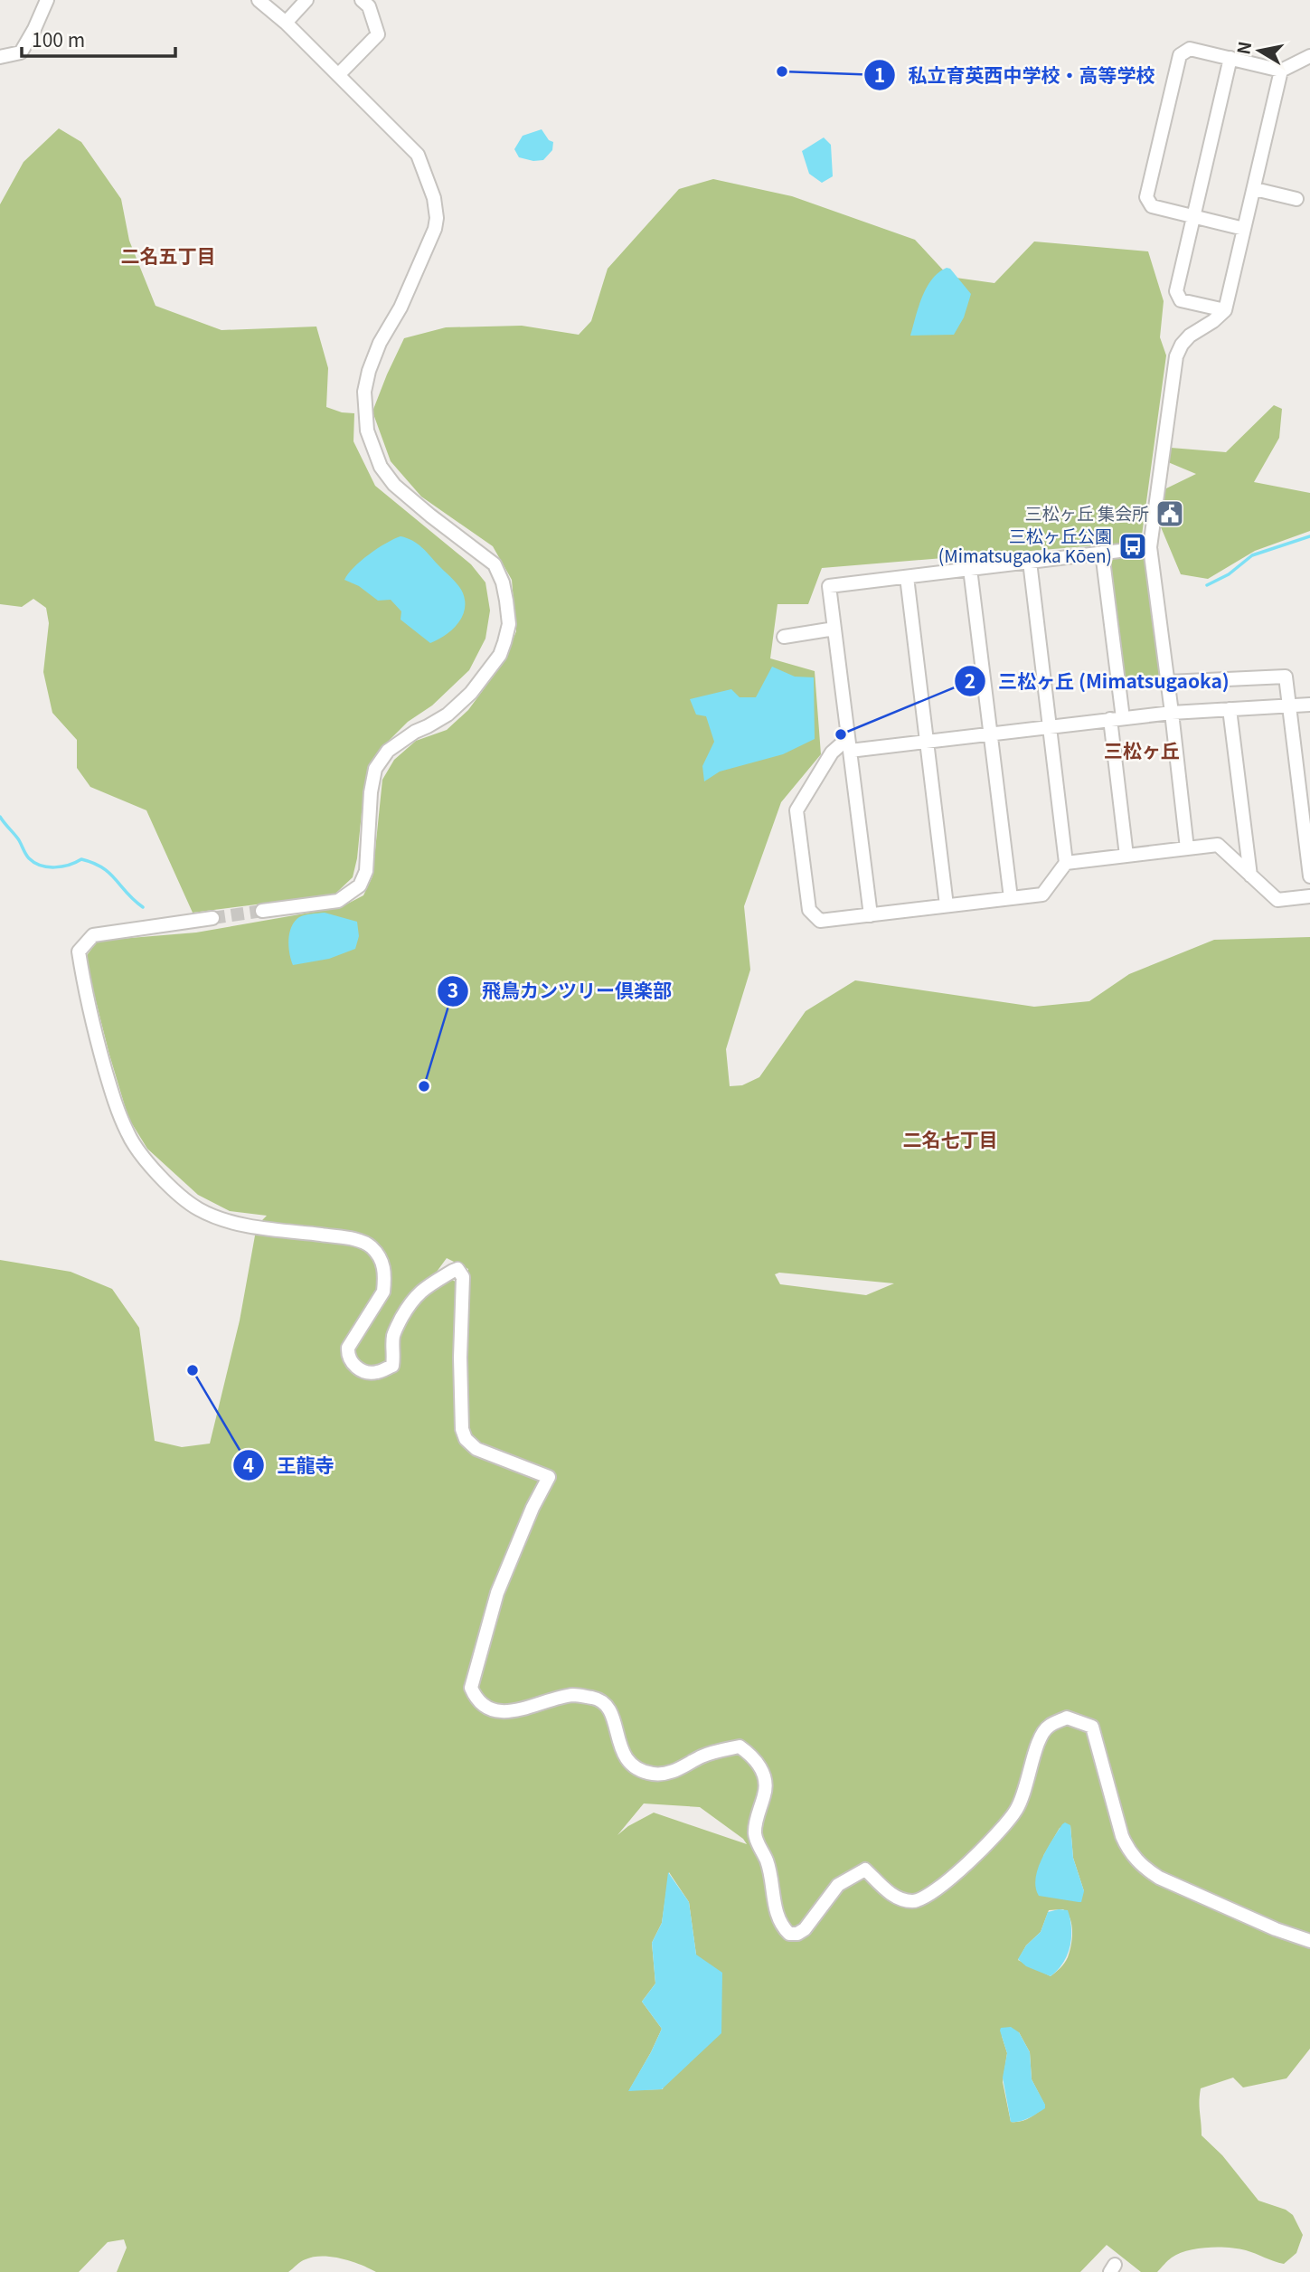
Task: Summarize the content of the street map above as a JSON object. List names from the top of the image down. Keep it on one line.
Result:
{"districts":["二名五丁目","三松ヶ丘","二名七丁目"],"places":{"other":["私立育英西中学校・高等学校","三松ヶ丘 (Mimatsugaoka)","飛鳥カンツリー倶楽部","王龍寺"],"public building":["三松ヶ丘 集会所"],"bus stop":["三松ヶ丘公園 (Mimatsugaoka Kōen)"]},"scale_bar":"100 m","north":"left"}
